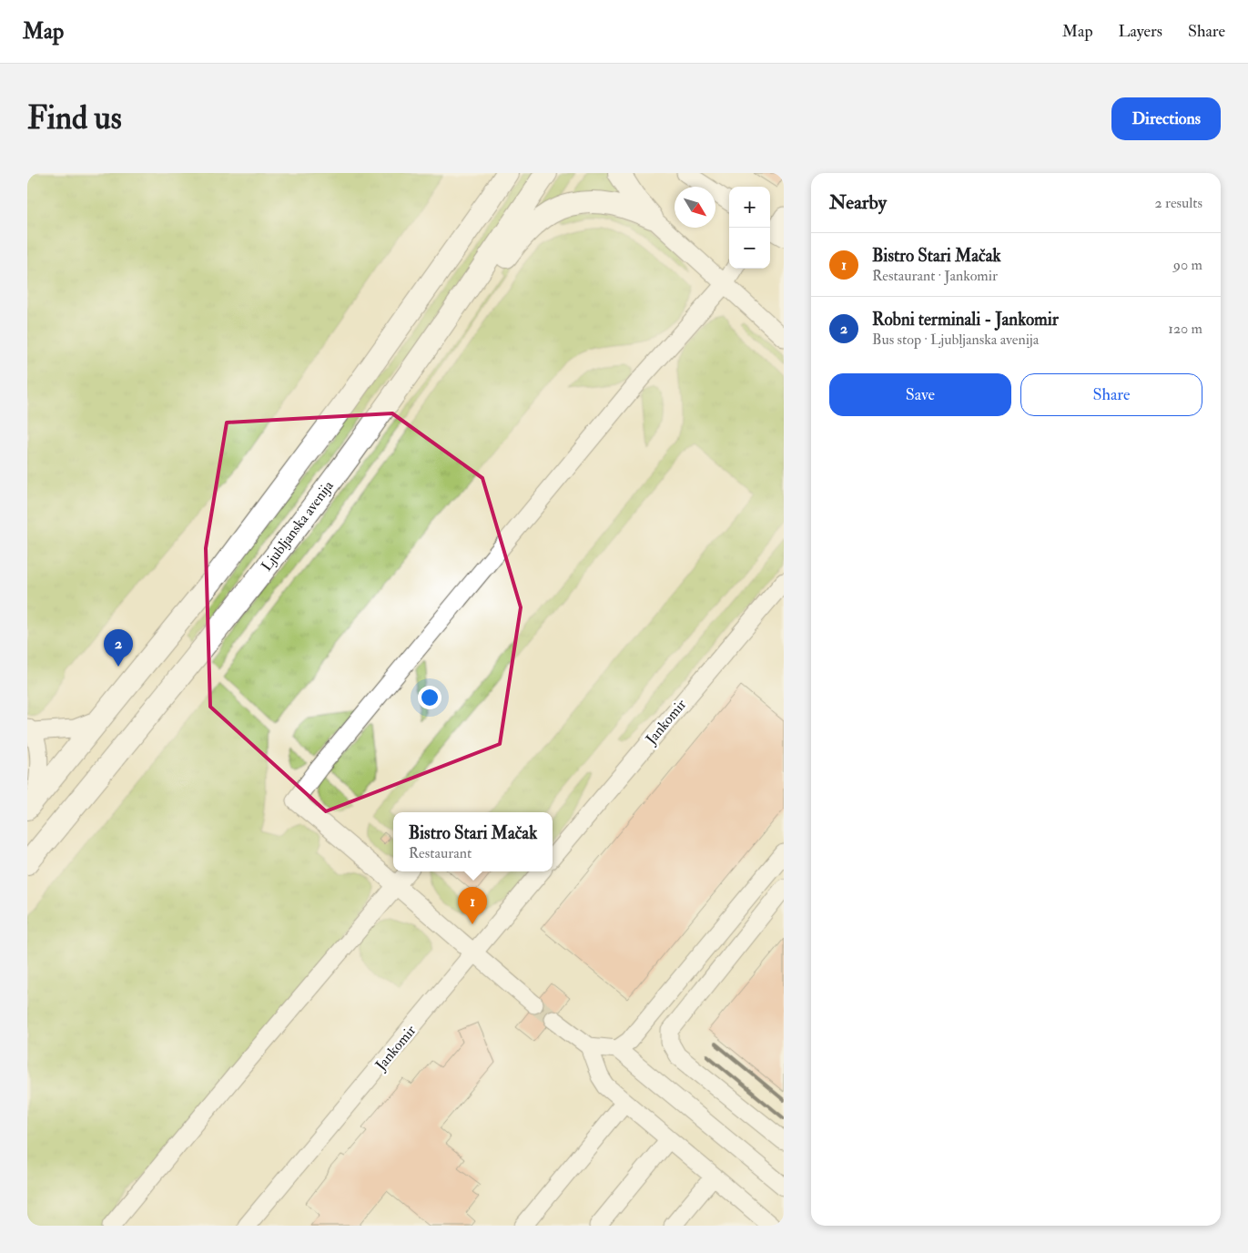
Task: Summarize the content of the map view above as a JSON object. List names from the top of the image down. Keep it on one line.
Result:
{"streets":{"main road":["Ljubljanska avenija"],"street":["Jankomir"]},"north":"bottom right","page":{"header":"Map","nav":["Map","Layers","Share"],"buttons":["Directions",["Save","Share"]],"title":"Find us","heading":["Nearby","2 results"],"map_buttons":["+","−"],"list":[{"mark":"1","name":"Bistro Stari Mačak","note":"Restaurant · Jankomir","value":"90 m"},{"mark":"2","name":"Robni terminali - Jankomir","note":"Bus stop · Ljubljanska avenija","value":"120 m"}],"pins":["2","1"],"popup":["Bistro Stari Mačak","Restaurant"]}}
